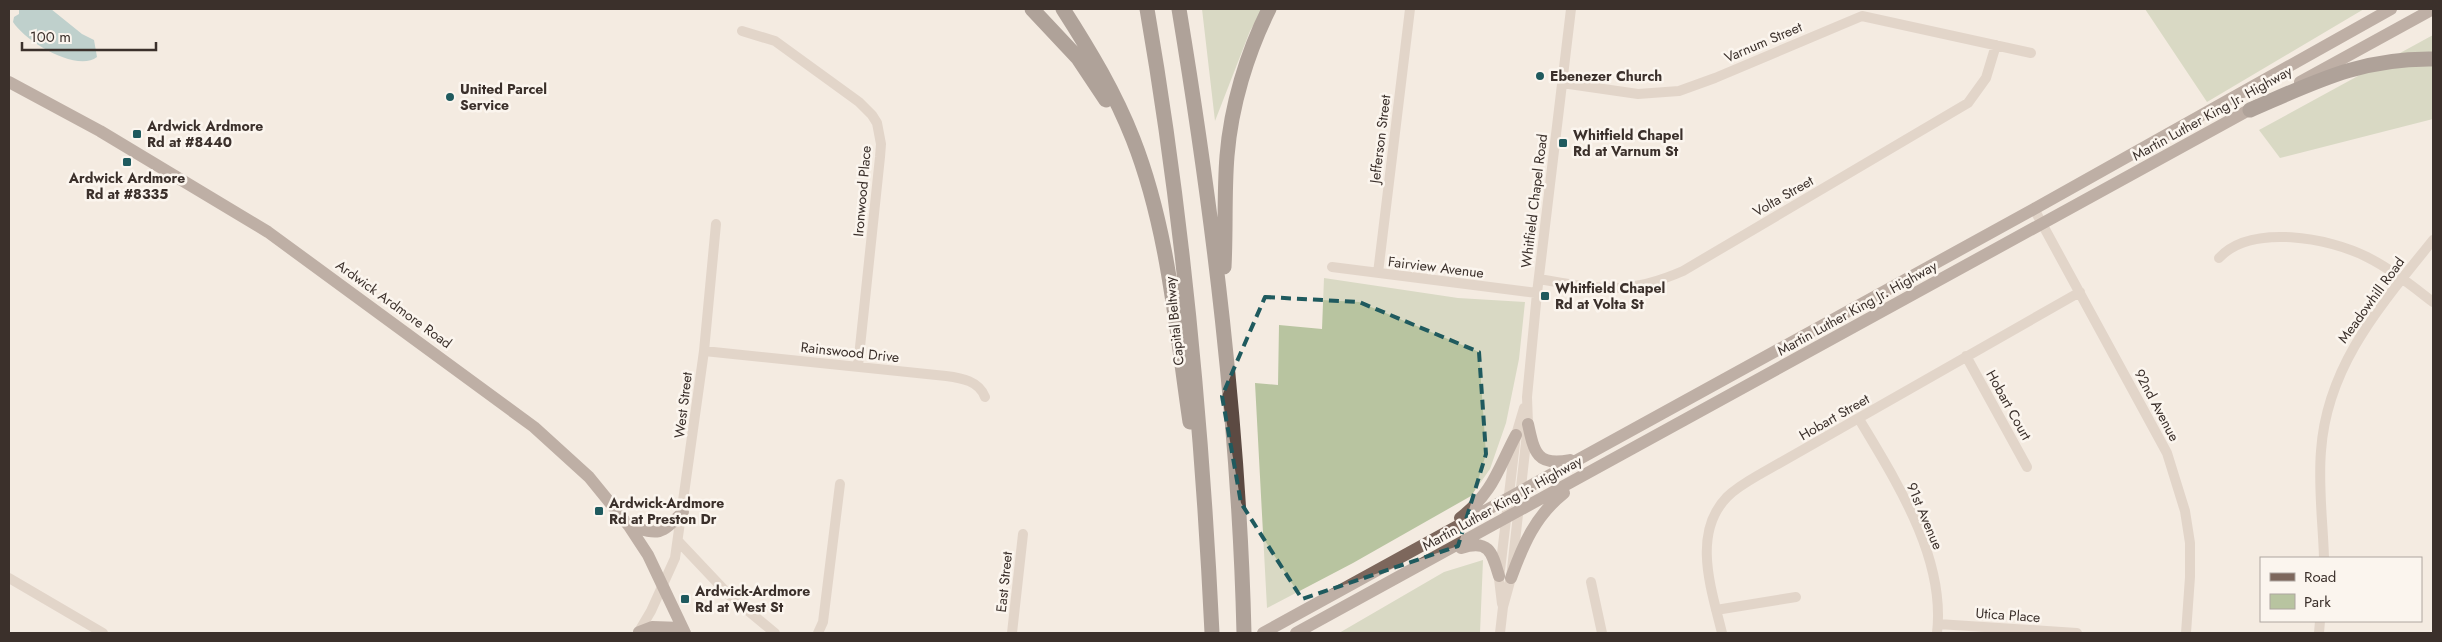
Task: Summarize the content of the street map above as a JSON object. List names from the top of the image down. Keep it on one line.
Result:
{"streets":{"highway":["Capital Beltway"],"main road":["Martin Luther King Jr. Highway","Ardwick Ardmore Road"],"street":["Varnum Street","Jefferson Street","Ironwood Place","Volta Street","Whitfield Chapel Road","Fairview Avenue","Meadowhill Road","Rainswood Drive","West Street","Hobart Court","92nd Avenue","Hobart Street","91st Avenue","East Street","Utica Place"]},"crossings":[["Varnum Street","Volta Street"],["Varnum Street","Whitfield Chapel Road"],["Martin Luther King Jr. Highway","Whitfield Chapel Road"],["Martin Luther King Jr. Highway","92nd Avenue"],["Jefferson Street","Fairview Avenue"],["Ironwood Place","Rainswood Drive"],["Volta Street","Whitfield Chapel Road"],["Whitfield Chapel Road","Fairview Avenue"],["Ardwick Ardmore Road","West Street"],["Rainswood Drive","West Street"],["Hobart Court","Hobart Street"],["92nd Avenue","Hobart Street"],["Hobart Street","91st Avenue"],["91st Avenue","Utica Place"]],"places":{"other":["Ebenezer Church","United Parcel Service"],"transit":["Ardwick Ardmore Rd at #8440","Whitfield Chapel Rd at Varnum St","Ardwick Ardmore Rd at #8335","Whitfield Chapel Rd at Volta St","Ardwick-Ardmore Rd at Preston Dr","Ardwick-Ardmore Rd at West St"]},"legend":["Road","Park"],"scale_bar":"100 m"}
